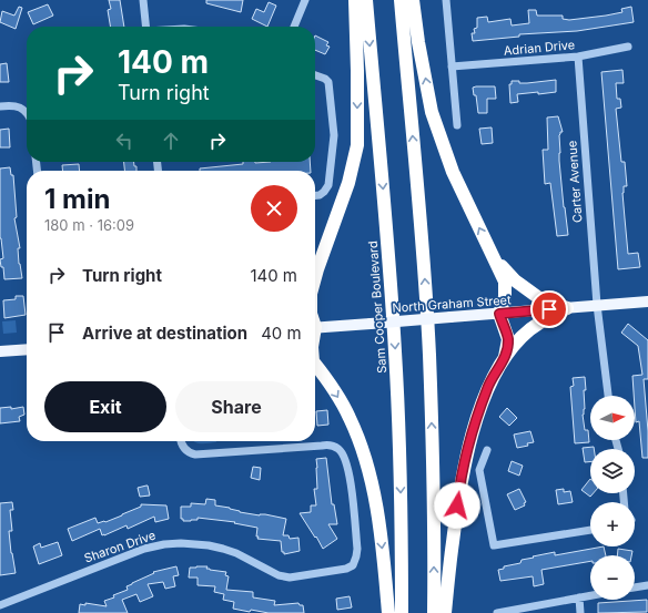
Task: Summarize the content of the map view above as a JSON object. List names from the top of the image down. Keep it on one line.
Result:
{"streets":{"highway":["Sam Cooper Boulevard"],"main road":["North Graham Street"],"street":["Adrian Drive","Carter Avenue","Sharon Drive"]},"crossings":[["Adrian Drive","Carter Avenue"],["Carter Avenue","North Graham Street"]],"north":"right","page":{"turn":["140 m","Turn right"],"heading":["1 min","180 m · 16:09"],"list":[{"name":"Turn right","value":"140 m"},{"name":"Arrive at destination","value":"40 m"}],"buttons":["Exit","Share"],"map_buttons":["+","−"]}}
